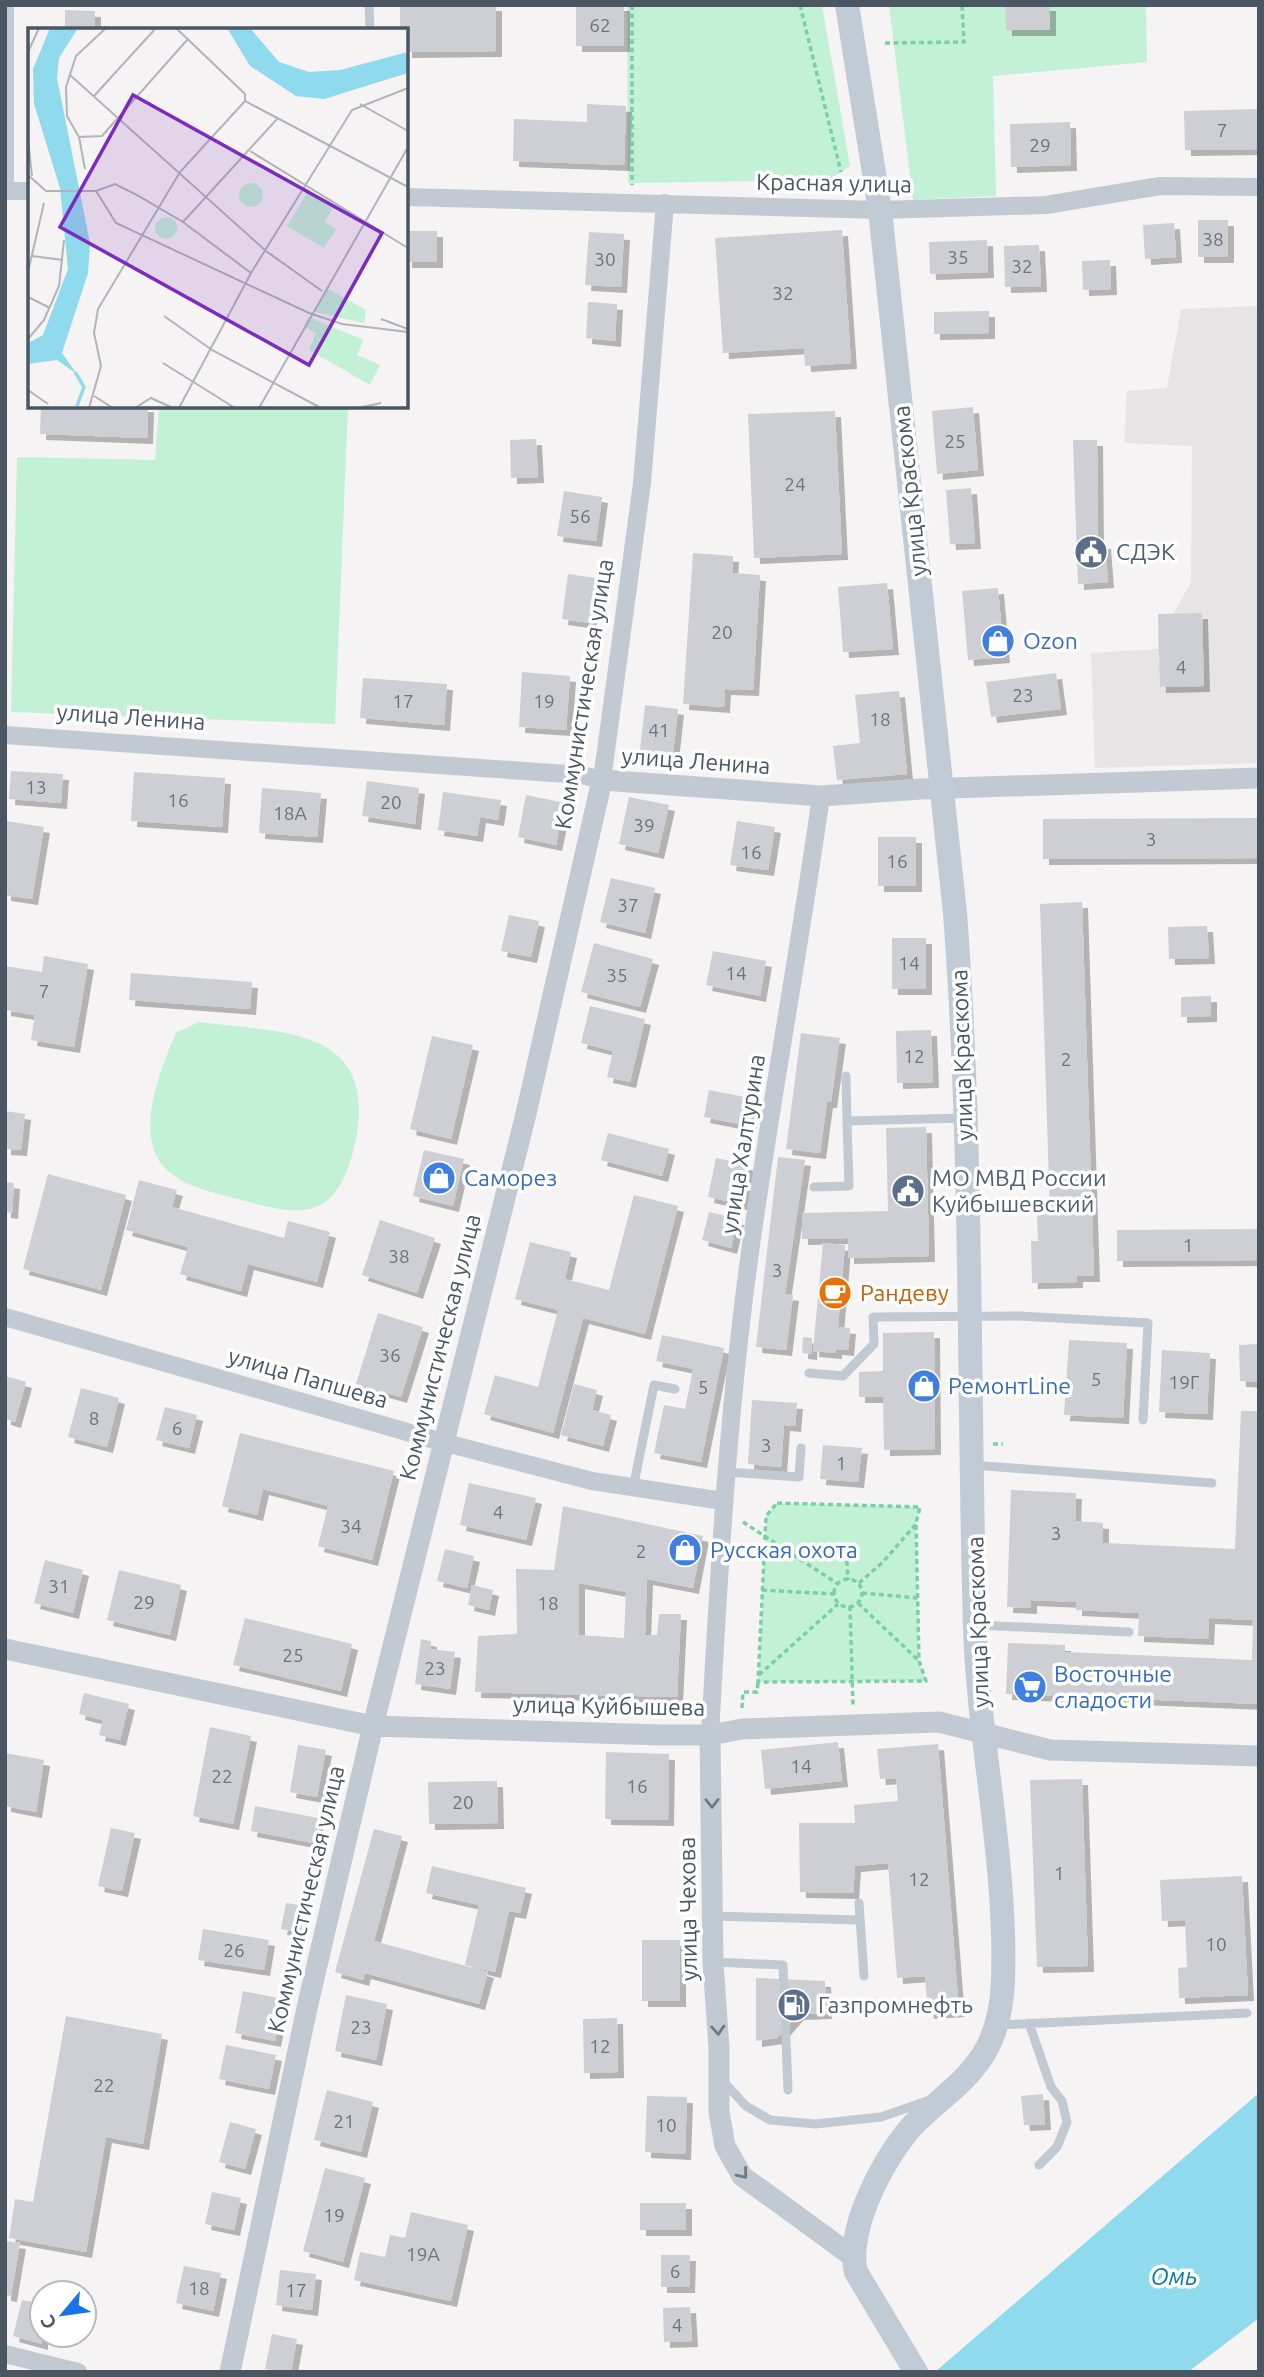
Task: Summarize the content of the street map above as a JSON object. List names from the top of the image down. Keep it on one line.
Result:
{"streets":{"main road":["улица Краскома"],"street":["Красная улица","Коммунистическая улица","улица Ленина","улица Халтурина","улица Папшева","улица Куйбышева","улица Чехова"]},"crossings":[["Красная улица","улица Краскома"],["Красная улица","Коммунистическая улица"],["улица Краскома","улица Ленина"],["улица Краскома","улица Куйбышева"],["улица Краскома","улица Чехова"],["Коммунистическая улица","улица Ленина"],["Коммунистическая улица","улица Папшева"],["Коммунистическая улица","улица Куйбышева"],["улица Ленина","улица Халтурина"],["улица Халтурина","улица Папшева"],["улица Халтурина","улица Чехова"],["улица Папшева","улица Чехова"],["улица Куйбышева","улица Чехова"]],"one_way":["улица Чехова"],"water":["Омь"],"places":{"public building":["СДЭК","МО МВД России Куйбышевский"],"shop":["Ozon","Саморез","РемонтLine","Русская охота"],"cafe":["Рандеву"],"supermarket":["Восточные сладости"],"fuel station":["Газпромнефть"]},"house_numbers":["62","7","29","38","35","30","32","32","25","24","56","20","4","23","17","19","18","41","13","16","20","18А","39","3","16","16","37","14","14","35","7","12","2","1","38","3","36","5","19Г","5","8","6","3","1","4","34","3","2","31","29","18","25","23","14","22","16","20","1","12","10","26","23","12","22","21","10","19","19А","6","18","17","4"],"north":"bottom left"}
